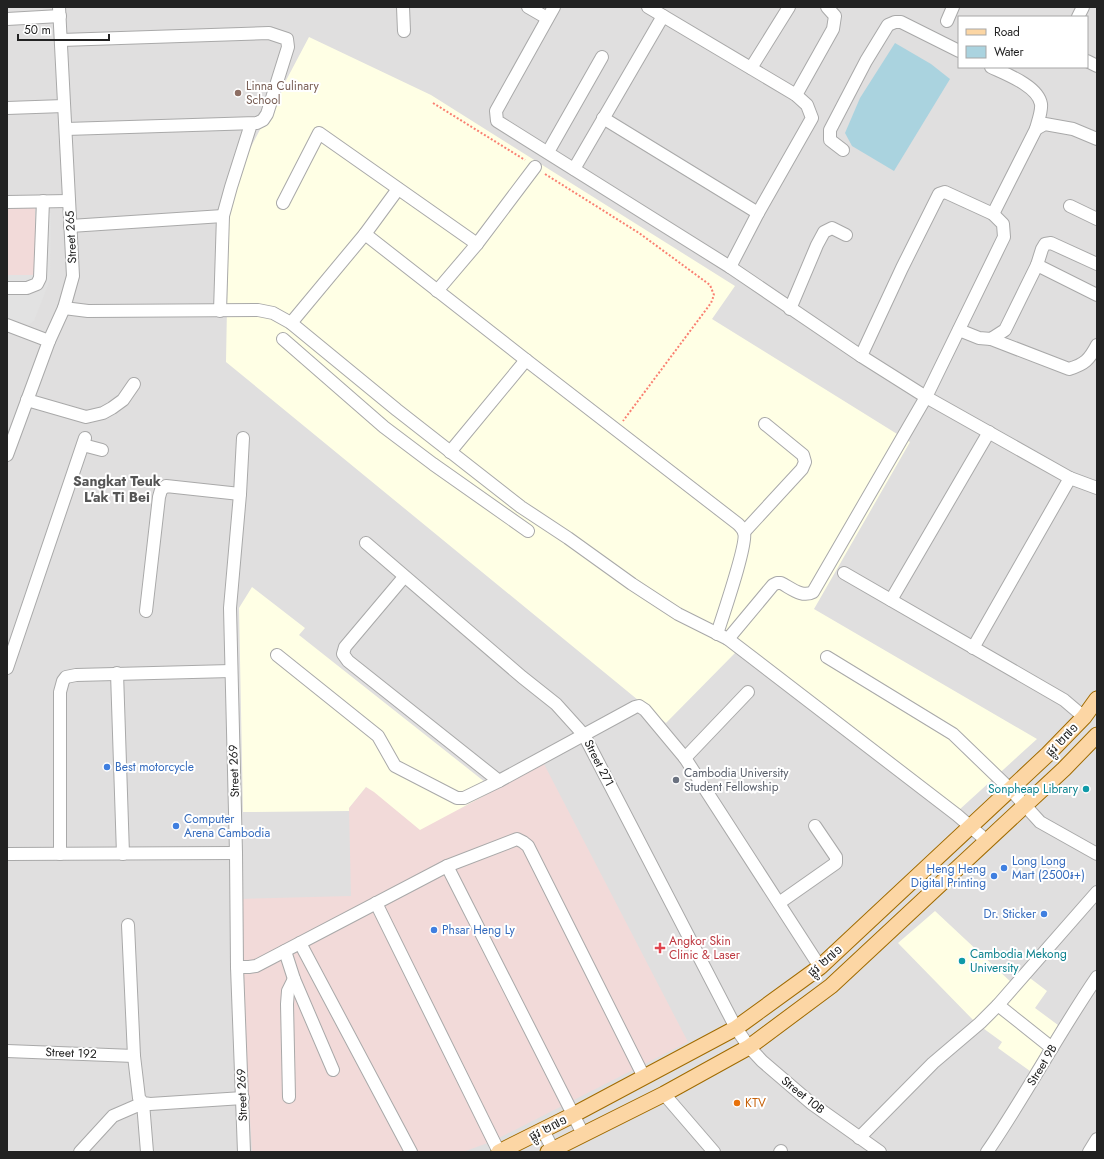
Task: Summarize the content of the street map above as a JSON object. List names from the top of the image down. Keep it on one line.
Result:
{"streets":{"main road":["ផ្លូវ ២៧១"],"street":["Street 265","Street 271","Street 269","Street 192","Street 9B","Street 10B"]},"crossings":[["ផ្លូវ ២៧១","Street 271"],["ផ្លូវ ២៧១","Street 10B"],["Street 271","Street 10B"]],"districts":["Sangkat Teuk L'ak Ti Bei"],"places":{"other":["Linna Culinary School","Best motorcycle","Cambodia University Student Fellowship","Sonpheap Library","Computer Arena Cambodia","Long Long Mart (2500៛+)","Heng Heng Digital Printing","Dr. Sticker","Phsar Heng Ly","Cambodia Mekong University","KTV"],"health":["Angkor Skin Clinic & Laser"]},"legend":["Road","Water"],"scale_bar":"50 m"}
